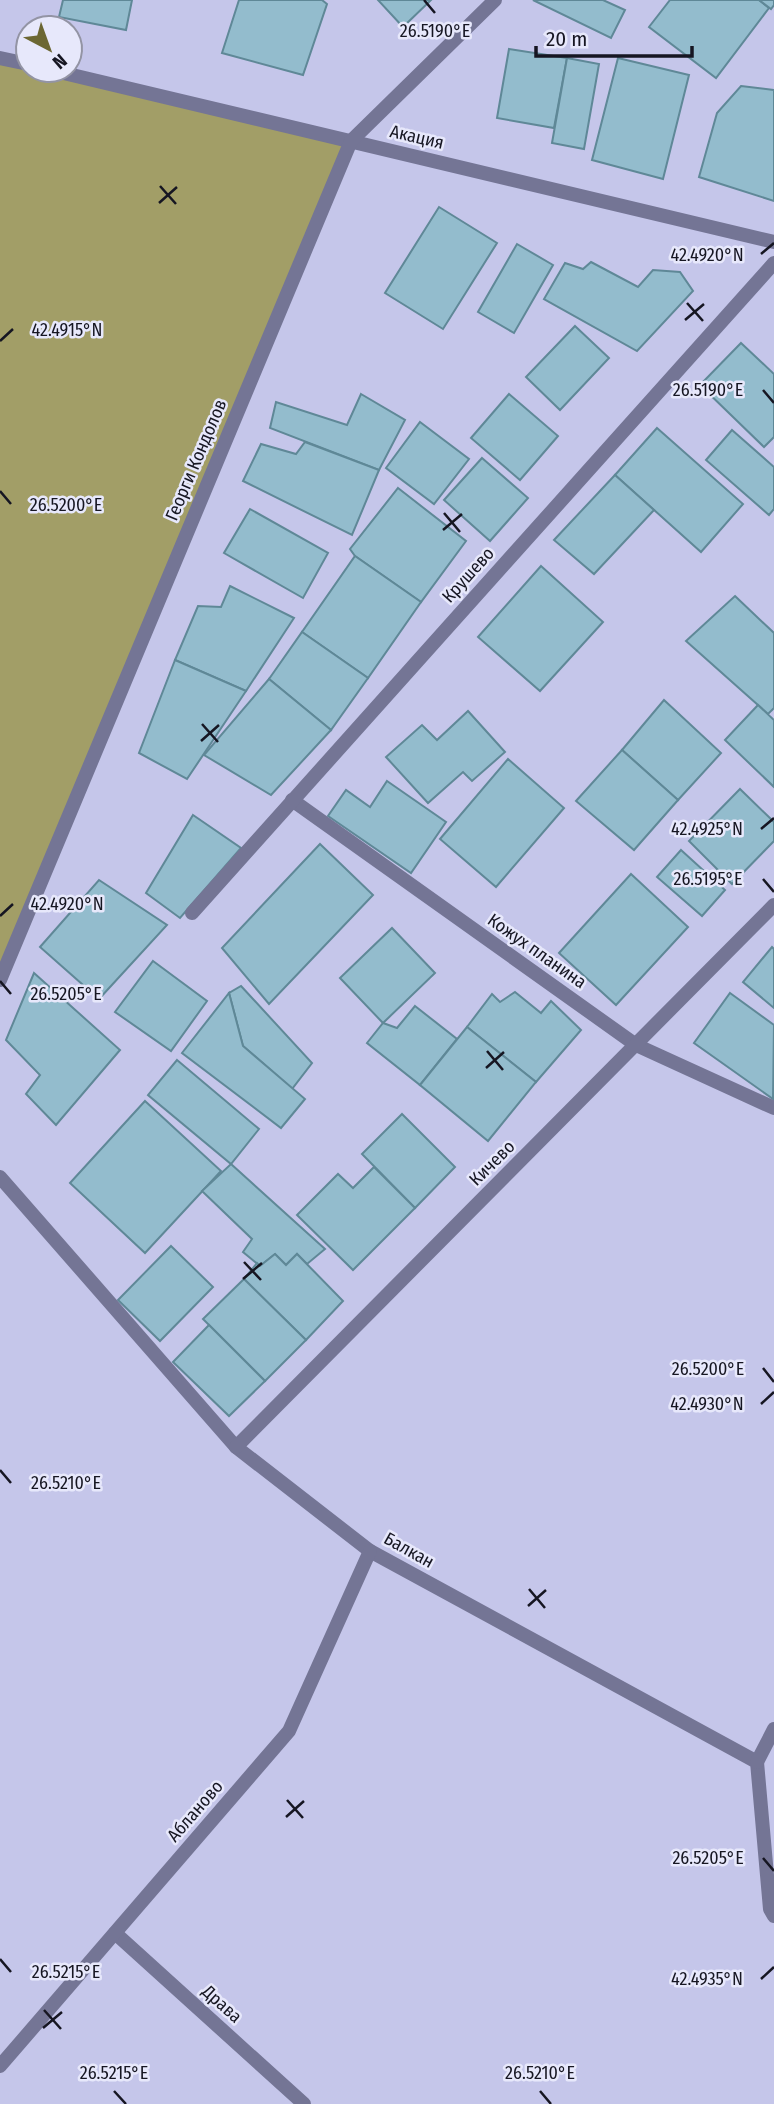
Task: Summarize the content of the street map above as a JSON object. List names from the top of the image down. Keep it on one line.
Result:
{"streets":{"street":["Акация","Георги Кондолов","Крушево","Кожух планина","Кичево","Балкан","Абланово","Драва"]},"crossings":[["Акация","Георги Кондолов"],["Крушево","Кожух планина"],["Кожух планина","Кичево"],["Кичево","Балкан"],["Балкан","Абланово"],["Абланово","Драва"]],"scale_bar":"20 m","north":"bottom right","coordinates":["26.5190°E","42.4920°N","42.4915°N","26.5200°E","42.4925°N","26.5195°E","26.5205°E","42.4930°N","26.5210°E","26.5215°E","42.4935°N"]}
